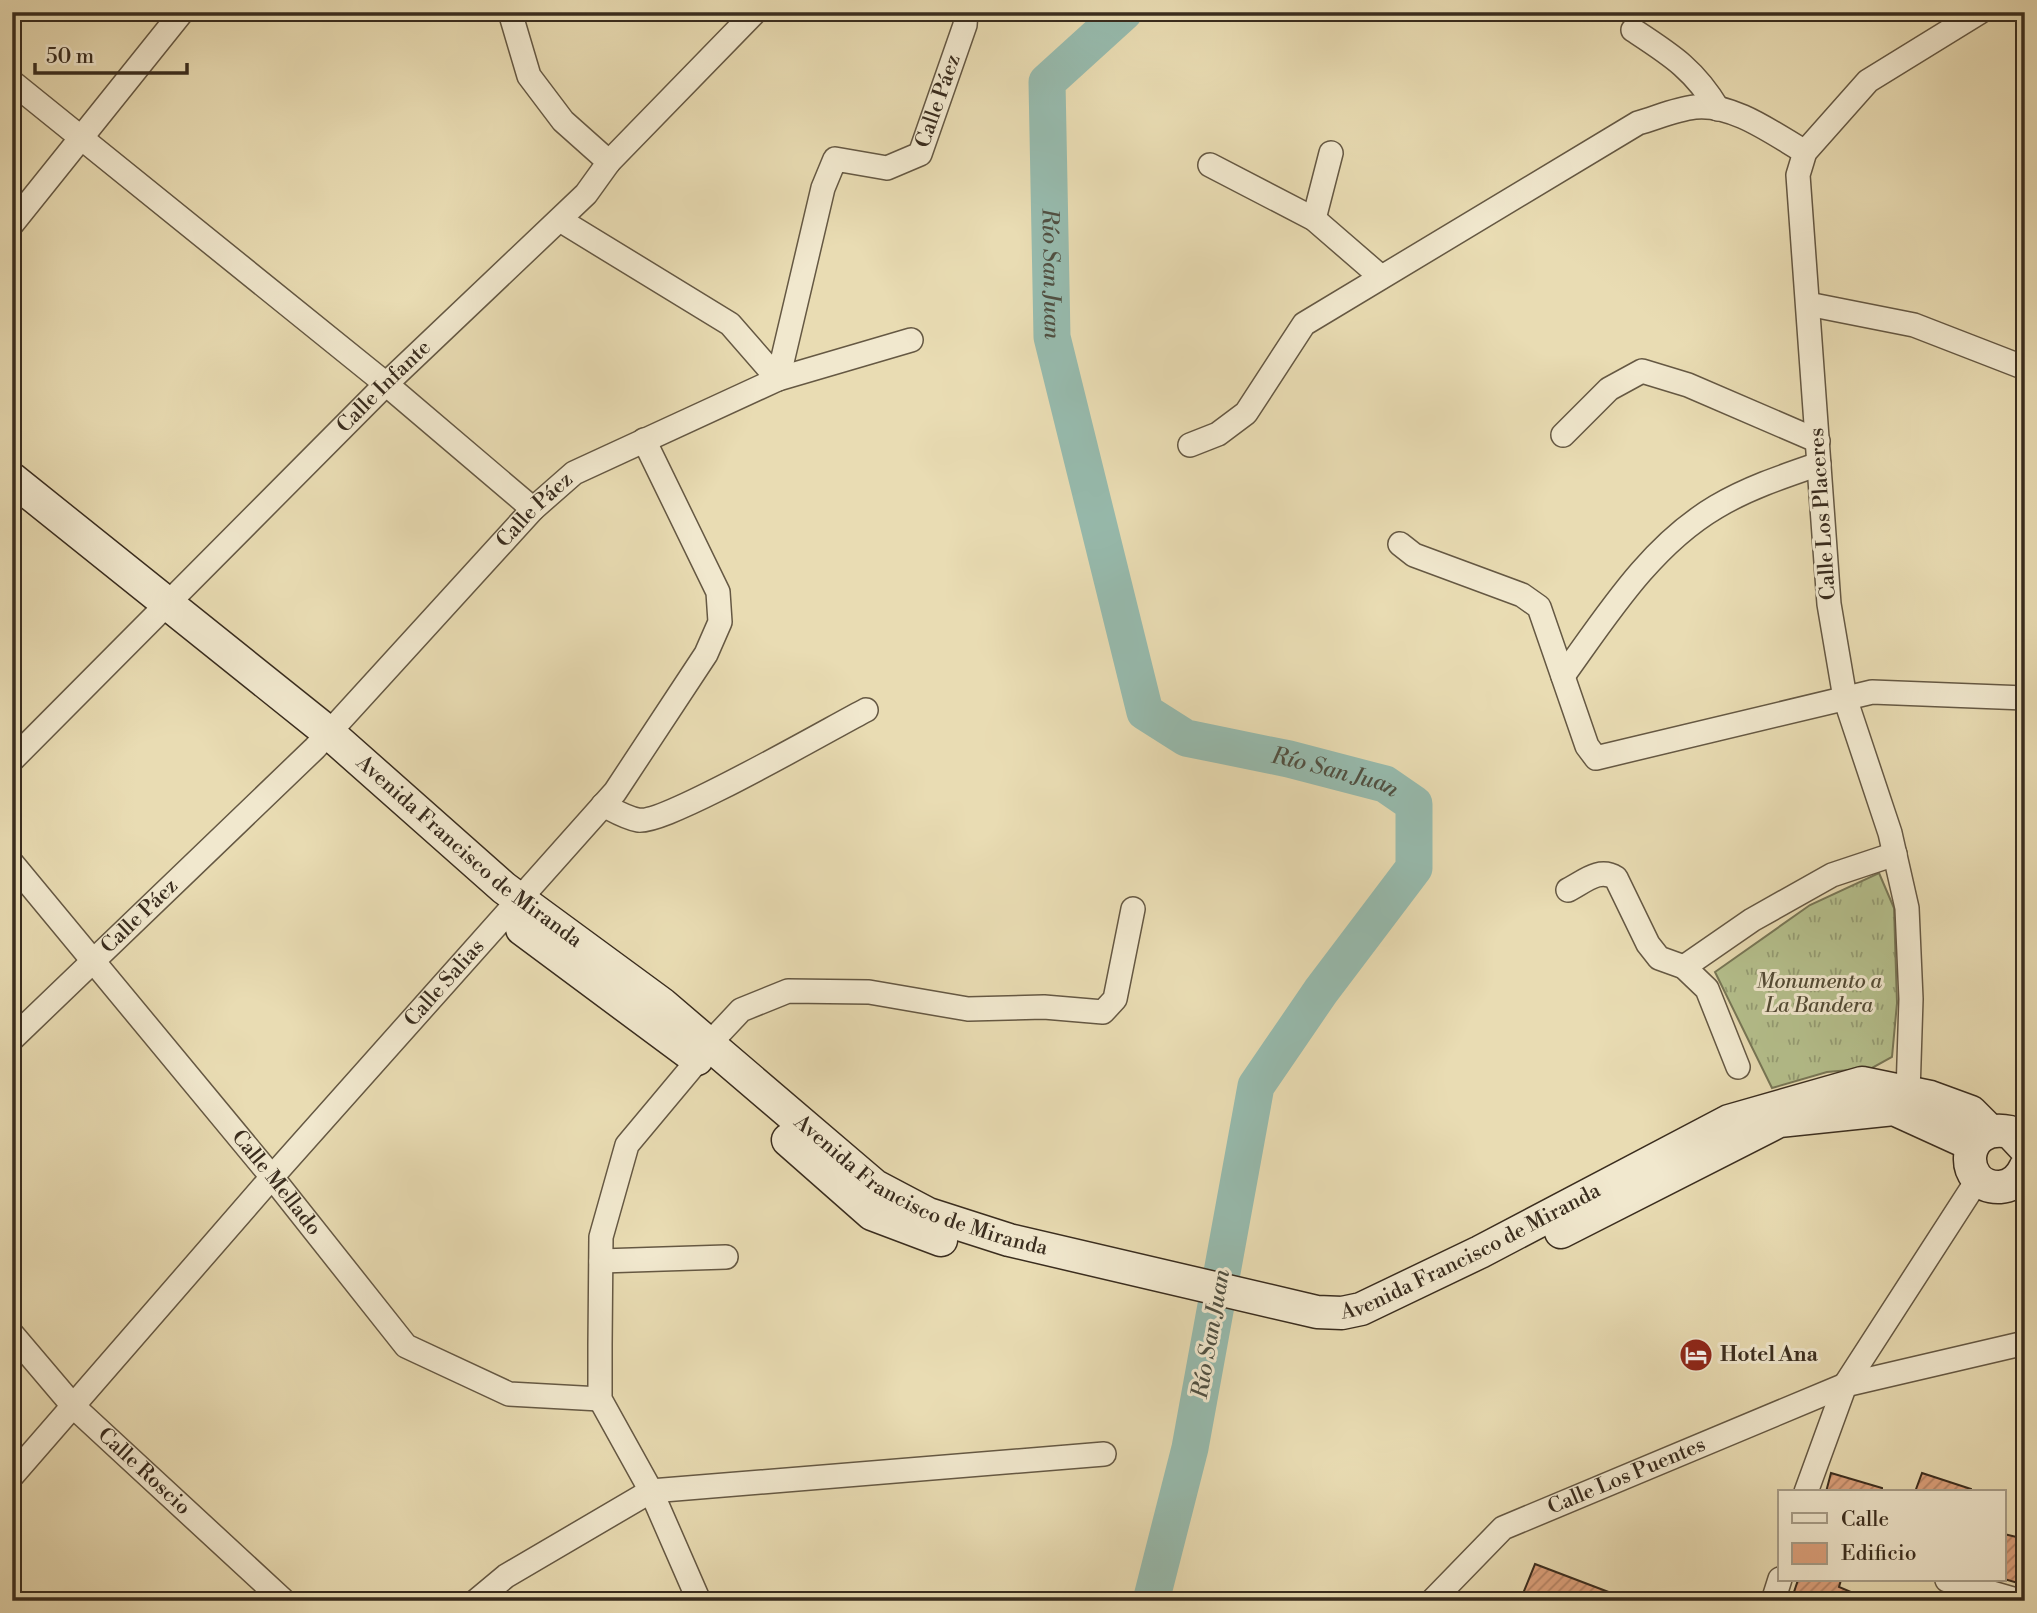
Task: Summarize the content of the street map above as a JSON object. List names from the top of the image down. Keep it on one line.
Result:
{"streets":{"main road":["Avenida Francisco de Miranda"],"street":["Calle Páez","Calle Infante","Calle Los Placeres","Calle Salias","Calle Mellado","Calle Roscio","Calle Los Puentes"]},"crossings":[["Calle Páez","Avenida Francisco de Miranda"],["Calle Páez","Calle Salias"],["Calle Páez","Calle Mellado"],["Calle Infante","Avenida Francisco de Miranda"],["Calle Los Placeres","Avenida Francisco de Miranda"],["Avenida Francisco de Miranda","Calle Salias"],["Calle Salias","Calle Mellado"],["Calle Salias","Calle Roscio"]],"water":["Río San Juan"],"parks":["Monumento a La Bandera"],"places":{"hotel":["Hotel Ana"]},"legend":["Calle","Edificio"],"scale_bar":"50 m"}
